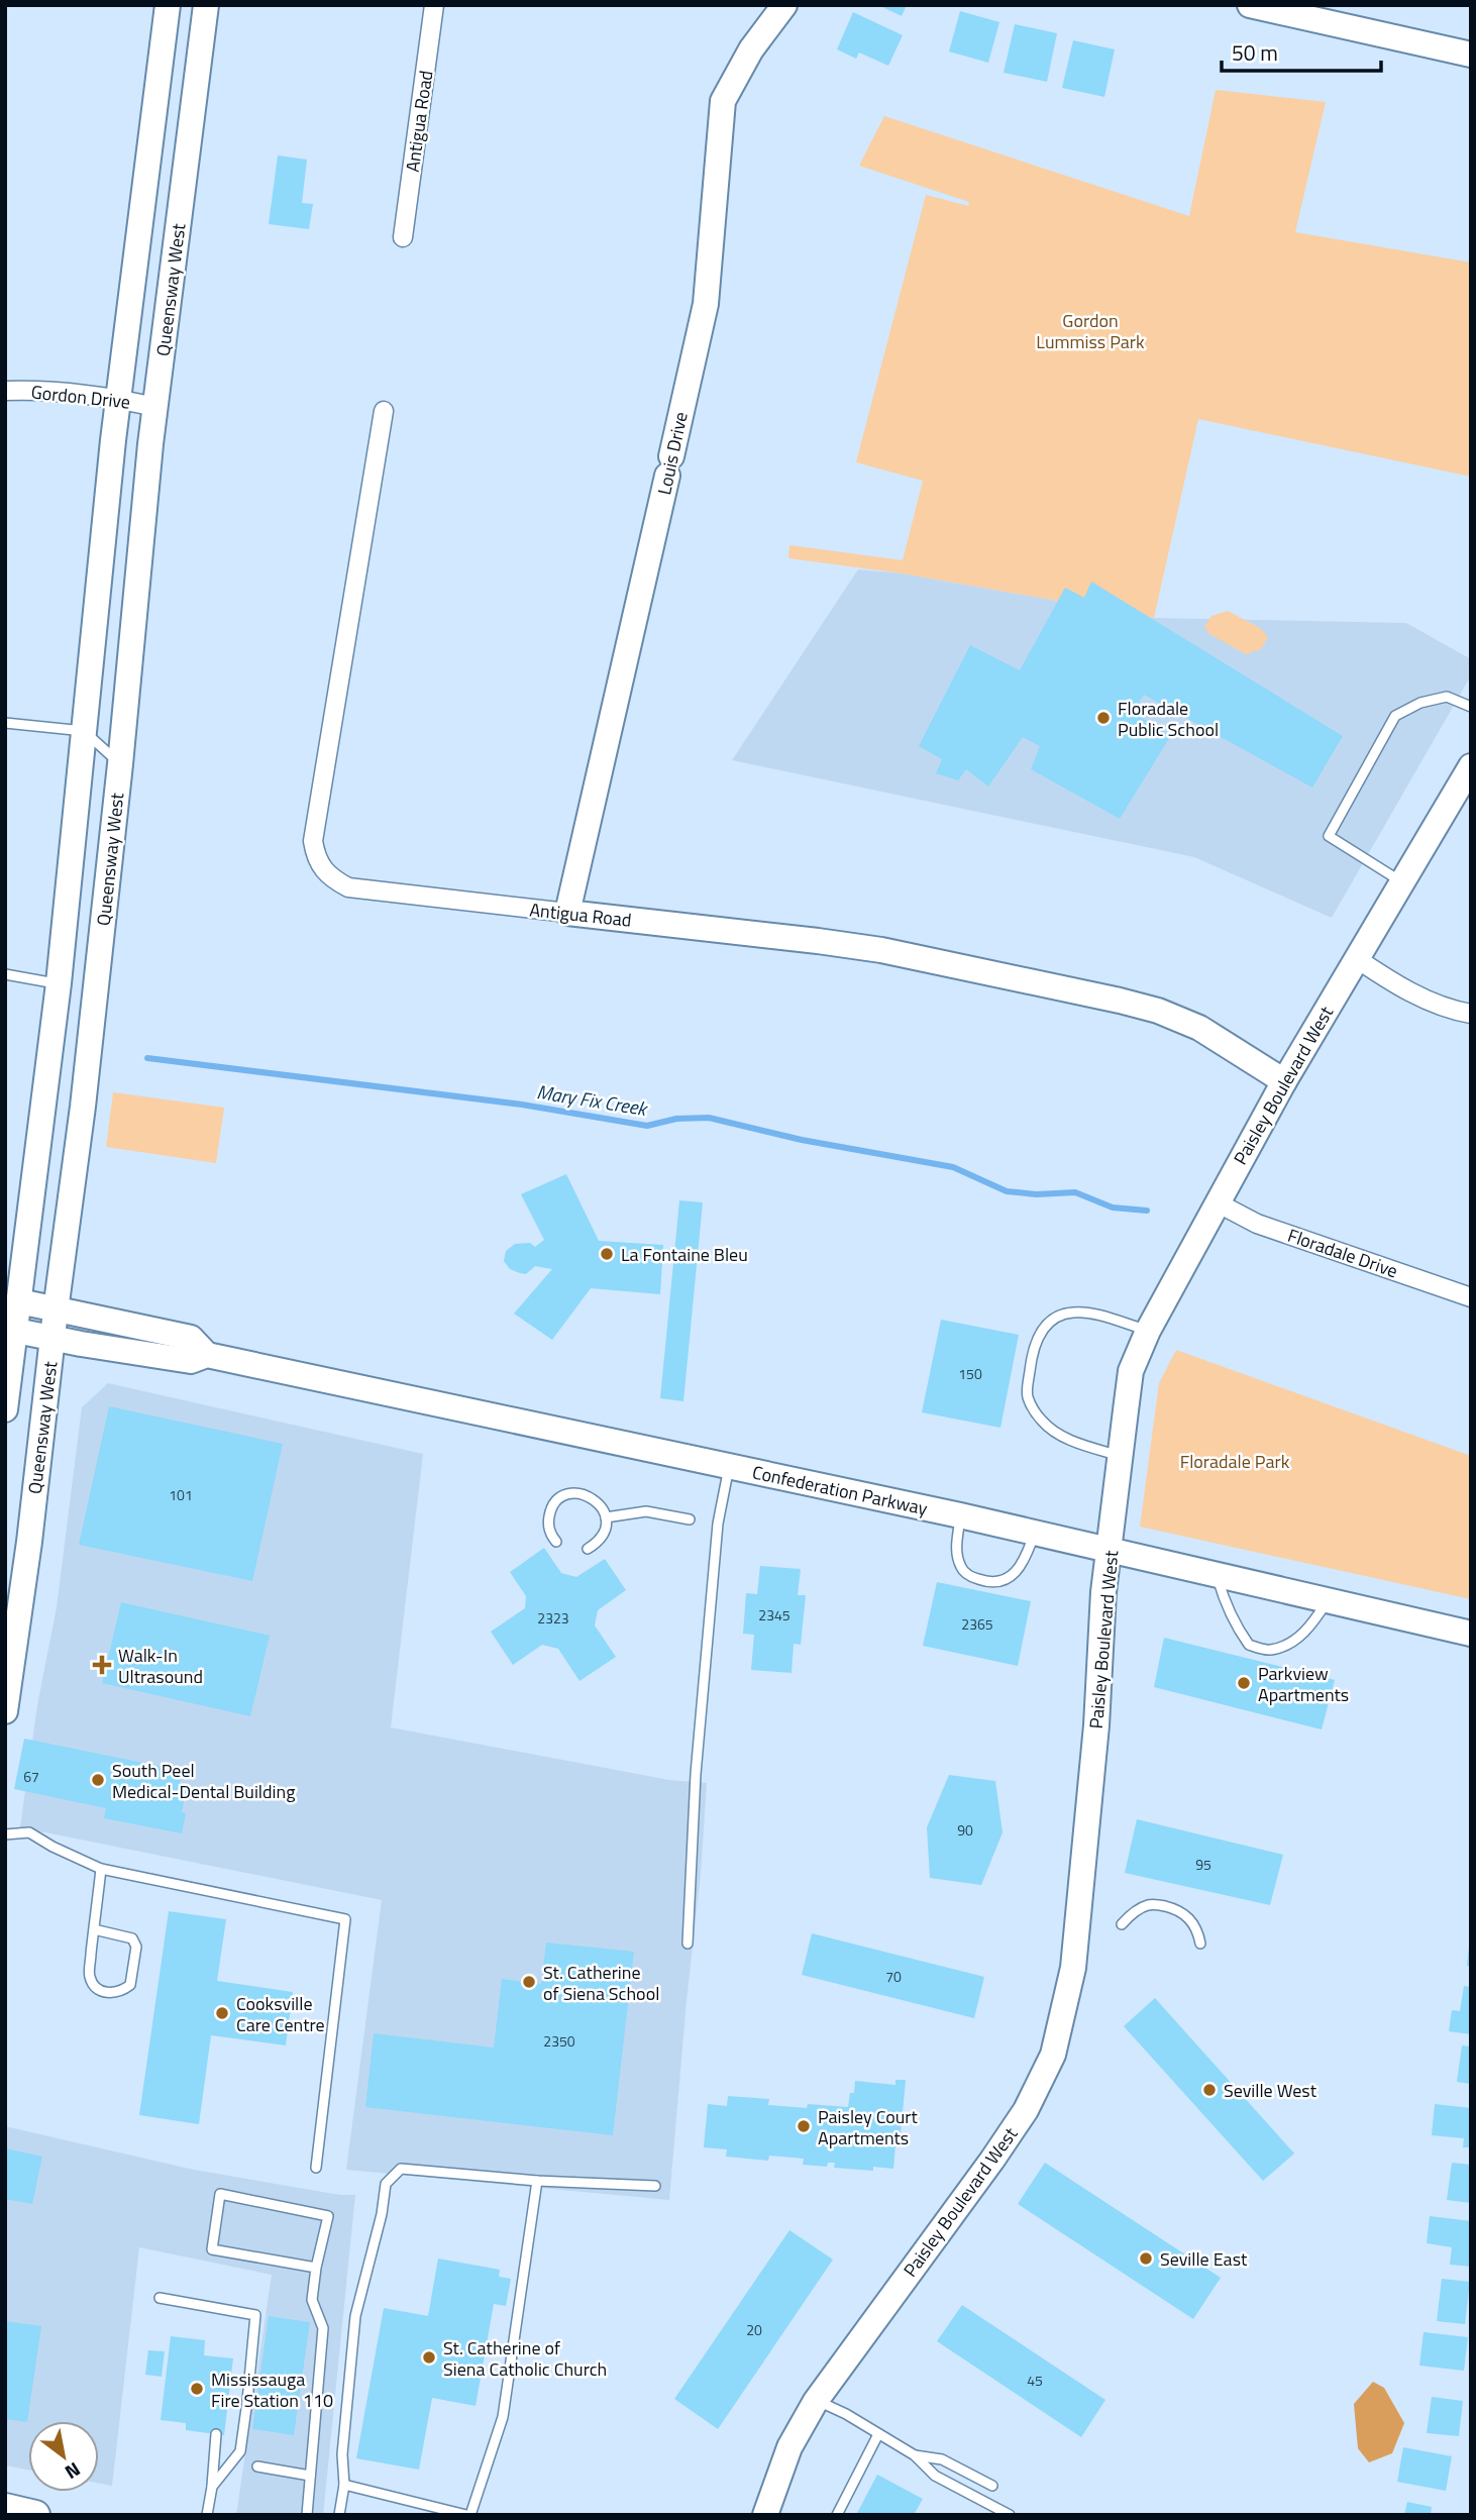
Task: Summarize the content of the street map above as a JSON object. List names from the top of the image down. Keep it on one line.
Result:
{"streets":{"street":["Antigua Road","Queensway West","Gordon Drive","Louis Drive","Paisley Boulevard West","Floradale Drive","Confederation Parkway"]},"crossings":[["Antigua Road","Louis Drive"],["Antigua Road","Paisley Boulevard West"],["Queensway West","Gordon Drive"],["Queensway West","Confederation Parkway"],["Paisley Boulevard West","Floradale Drive"],["Paisley Boulevard West","Confederation Parkway"]],"water":["Mary Fix Creek"],"parks":["Gordon Lummiss Park","Floradale Park"],"places":{"other":["Floradale Public School","La Fontaine Bleu","Parkview Apartments","South Peel Medical-Dental Building","St. Catherine of Siena School","Cooksville Care Centre","Seville West","Paisley Court Apartments","Seville East","St. Catherine of Siena Catholic Church","Mississauga Fire Station 110"],"health":["Walk-In Ultrasound"]},"house_numbers":["150","101","2345","2323","2365","67","90","95","70","2350","20","45"],"scale_bar":"50 m","north":"bottom right"}
